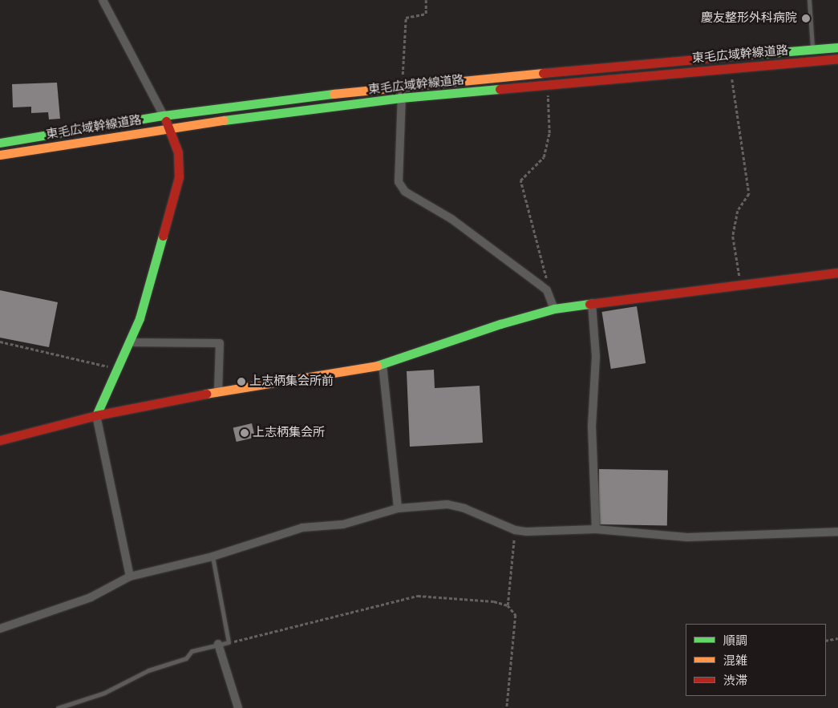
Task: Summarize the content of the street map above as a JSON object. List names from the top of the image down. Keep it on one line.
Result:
{"streets":{"main road":["東毛広域幹線道路"]},"places":["慶友整形外科病院","上志柄集会所前","上志柄集会所"],"legend":["順調","混雑","渋滞"]}
